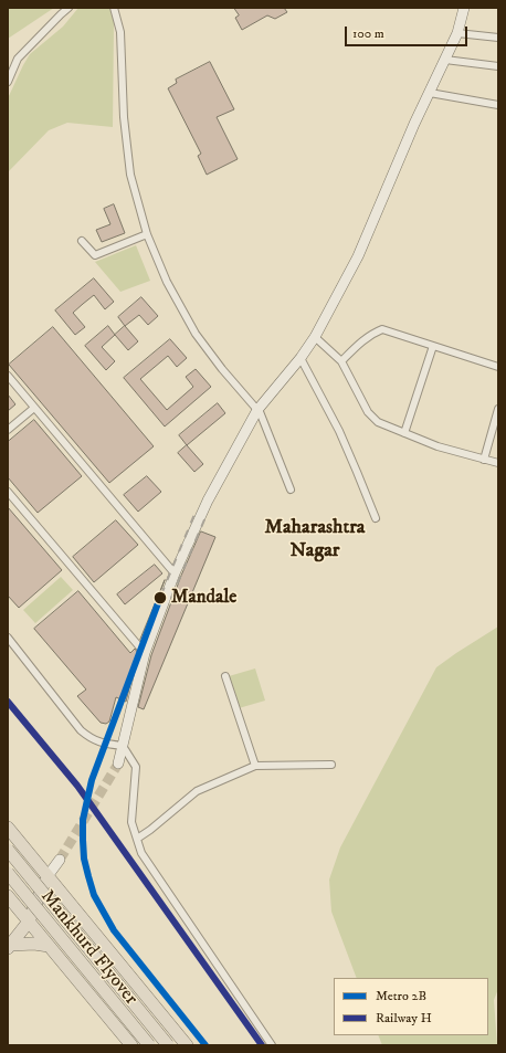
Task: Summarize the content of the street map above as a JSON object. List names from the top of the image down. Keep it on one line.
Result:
{"streets":{"highway":["Mankhurd Flyover"]},"districts":["Maharashtra Nagar"],"places":["Mandale"],"lines":["metro line 2B","rail line H"],"legend":["Metro 2B","Railway H"],"scale_bar":"100 m"}
